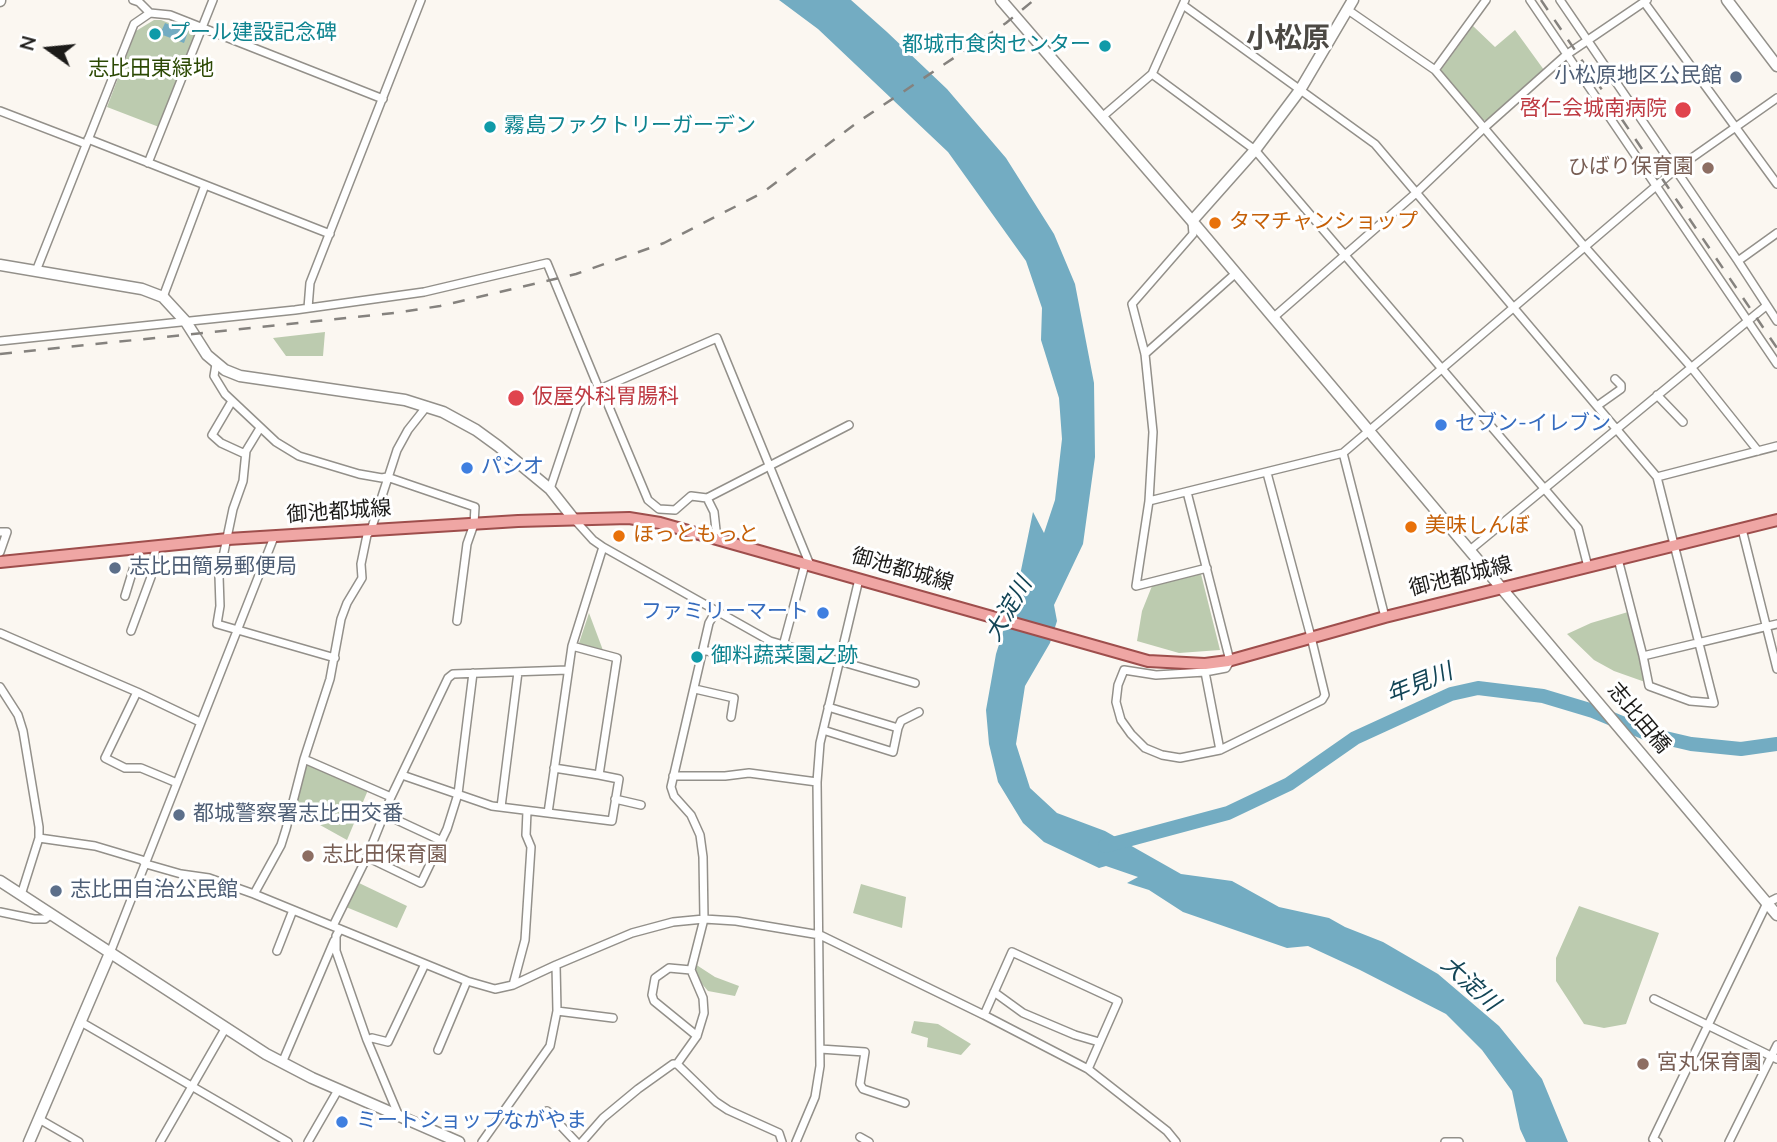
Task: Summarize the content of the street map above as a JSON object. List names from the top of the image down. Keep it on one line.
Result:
{"streets":{"main road":["御池都城線"],"street":["志比田橋"]},"crossings":[["御池都城線","志比田橋"]],"districts":["小松原"],"water":["大淀川","年見川"],"parks":["志比田東緑地"],"places":["プール建設記念碑","都城市食肉センター","小松原地区公民館","啓仁会城南病院","霧島ファクトリーガーデン","ひばり保育園","タマチャンショップ","仮屋外科胃腸科","セブン-イレブン","パシオ","美味しんぼ","ほっともっと","志比田簡易郵便局","ファミリーマート","御料蔬菜園之跡","都城警察署志比田交番","志比田保育園","志比田自治公民館","宮丸保育園","ミートショップながやま"],"north":"left"}
